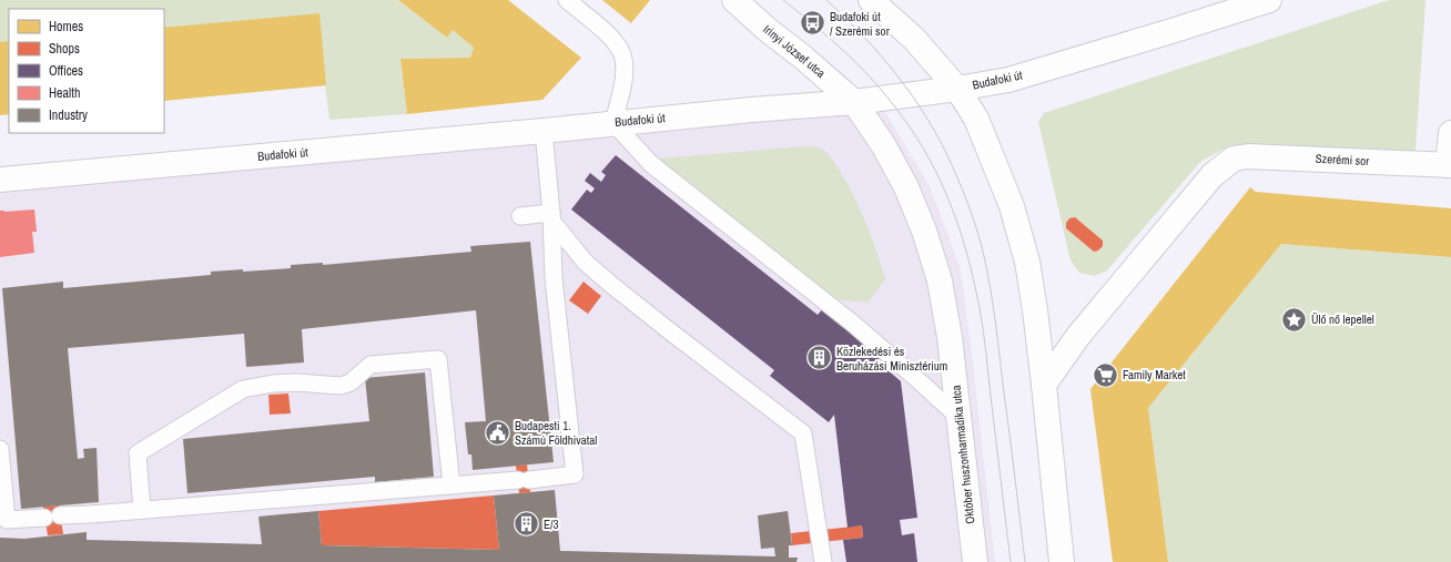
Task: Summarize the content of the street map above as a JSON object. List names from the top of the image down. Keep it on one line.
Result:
{"streets":{"street":["Irinyi József utca","Budafoki út","Szerémi sor","Október huszonharmadika utca"]},"crossings":[["Irinyi József utca","Budafoki út"],["Irinyi József utca","Október huszonharmadika utca"],["Budafoki út","Október huszonharmadika utca"]],"places":{"bus stop":["Budafoki út / Szerémi sor"],"place":["Ülő nő lepellel"],"building":["Közlekedési és Beruházási Minisztérium","E/3"],"supermarket":["Family Market"],"public building":["Budapesti 1. Számú Földhivatal"]},"legend":["Homes","Shops","Offices","Health","Industry"]}
